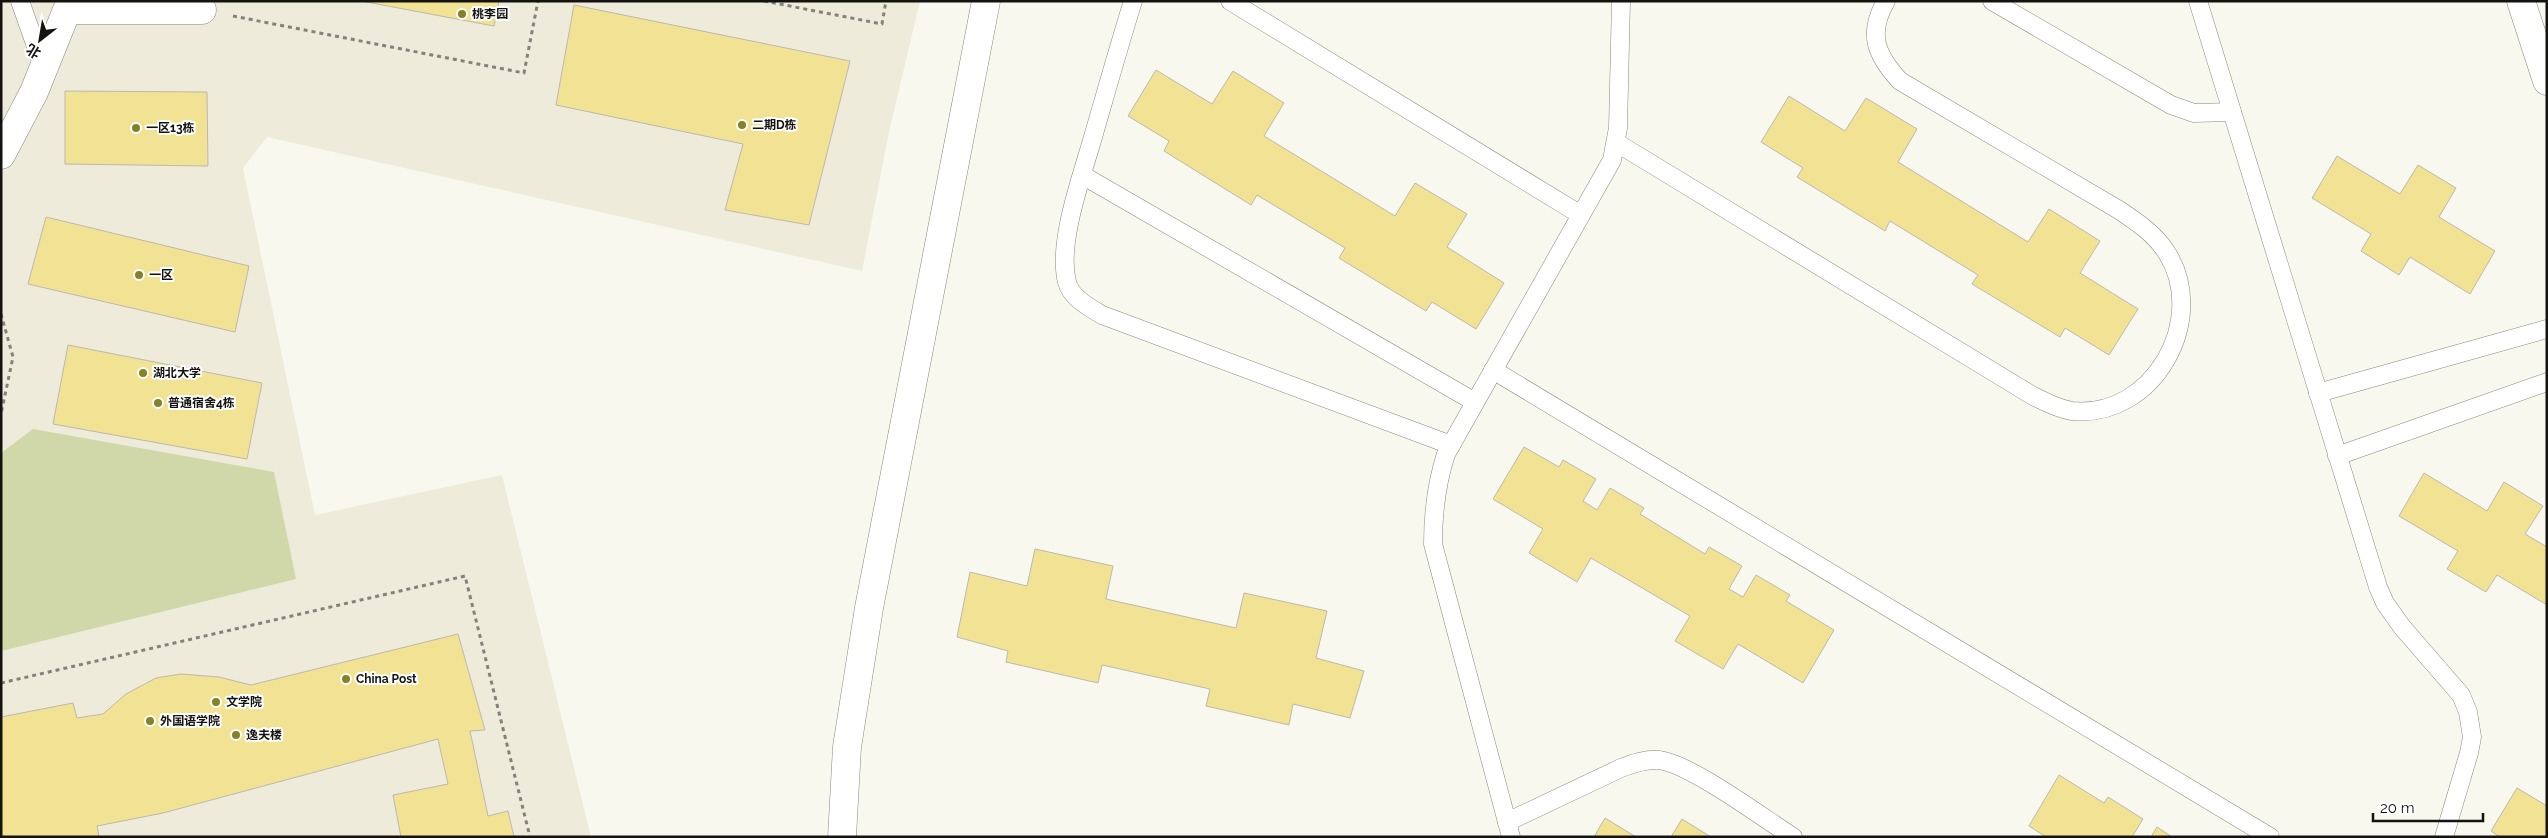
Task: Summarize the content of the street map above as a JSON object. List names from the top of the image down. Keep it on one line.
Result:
{"places":["桃李园","二期D栋","一区13栋","一区","湖北大学","普通宿舍4栋","China Post","文学院","外国语学院","逸夫楼"],"scale_bar":"20 m","north":"bottom left"}
